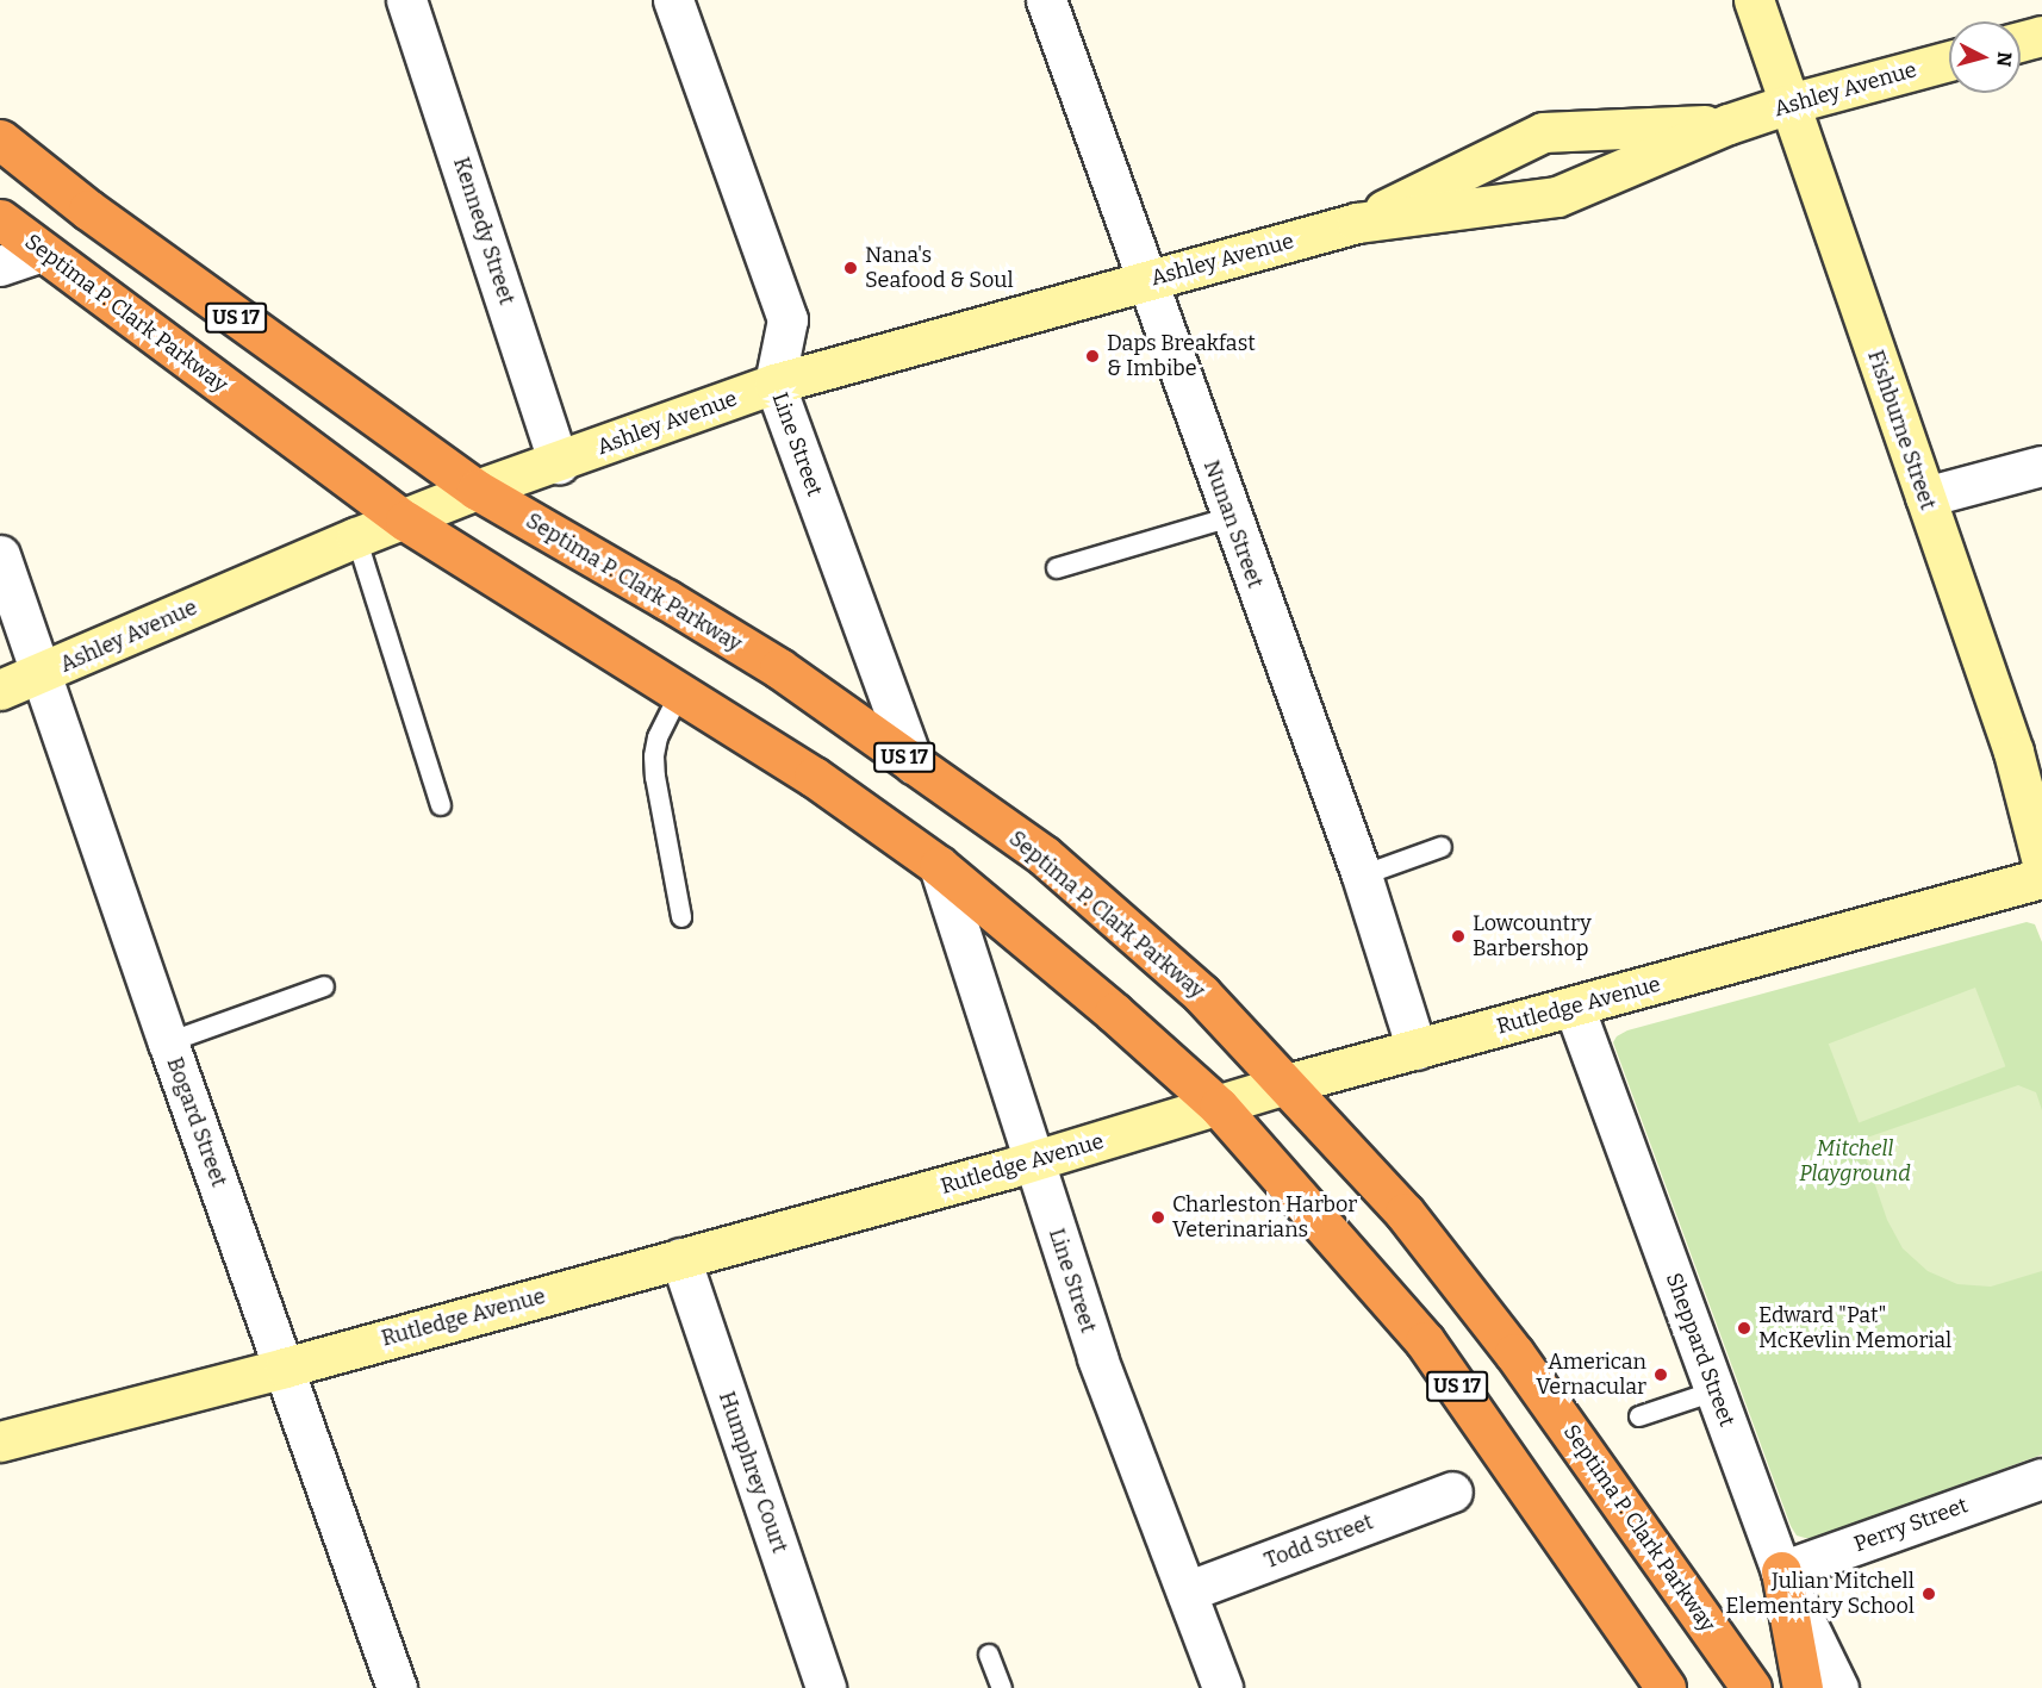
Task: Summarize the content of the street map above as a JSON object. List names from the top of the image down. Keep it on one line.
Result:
{"streets":{"highway":["Septima P. Clark Parkway","US 17"],"street":["Ashley Avenue","Kennedy Street","Fishburne Street","Line Street","Nunan Street","Rutledge Avenue","Bogard Street","Sheppard Street","Humphrey Court","Perry Street","Todd Street"]},"crossings":[["Ashley Avenue","Kennedy Street"],["Ashley Avenue","Septima P. Clark Parkway"],["Ashley Avenue","Fishburne Street"],["Ashley Avenue","Line Street"],["Ashley Avenue","Nunan Street"],["Ashley Avenue","Bogard Street"],["Septima P. Clark Parkway","Line Street"],["Septima P. Clark Parkway","Rutledge Avenue"],["Line Street","Rutledge Avenue"],["Line Street","Todd Street"],["Nunan Street","Rutledge Avenue"],["Rutledge Avenue","Bogard Street"],["Rutledge Avenue","Sheppard Street"],["Rutledge Avenue","Humphrey Court"],["Sheppard Street","Perry Street"]],"parks":["Mitchell Playground"],"places":["Nana's Seafood & Soul","Daps Breakfast & Imbibe","Lowcountry Barbershop","Charleston Harbor Veterinarians","Edward \"Pat\" McKevlin Memorial","American Vernacular","Julian Mitchell Elementary School"],"north":"right"}
